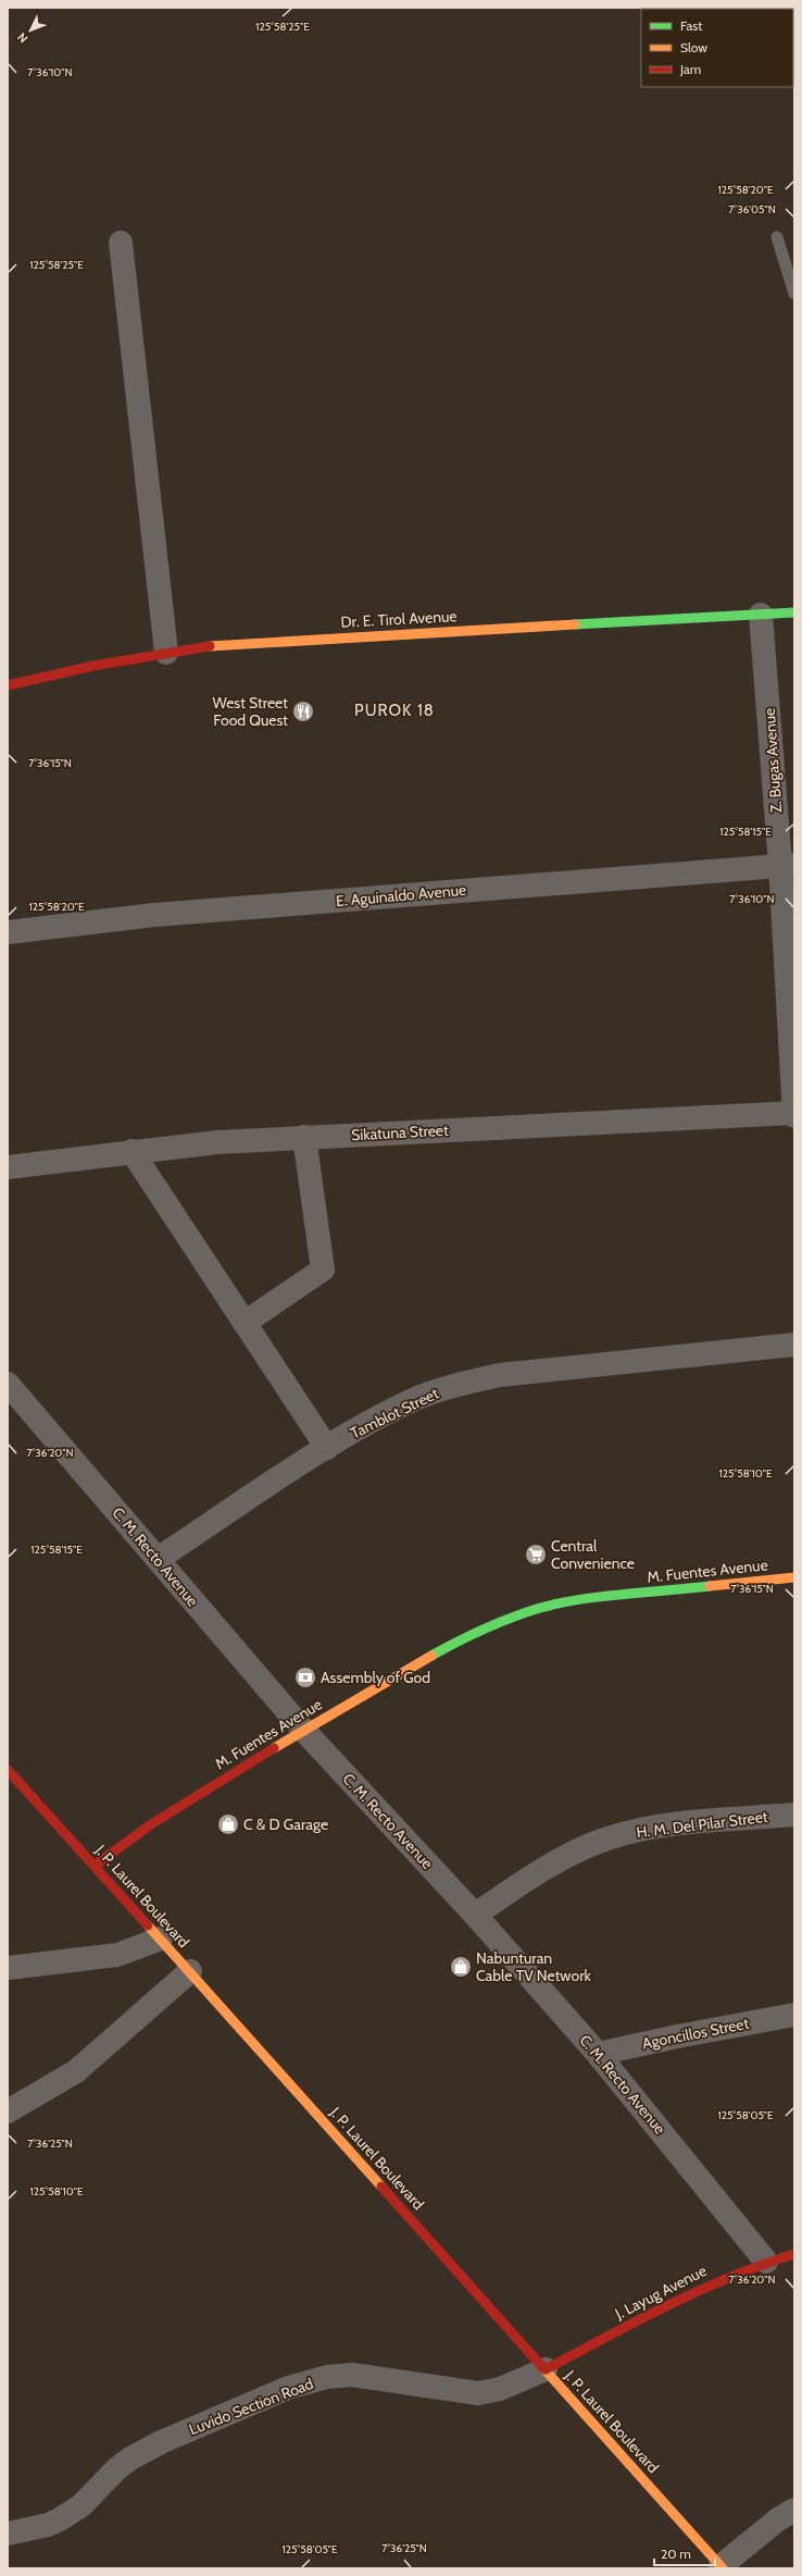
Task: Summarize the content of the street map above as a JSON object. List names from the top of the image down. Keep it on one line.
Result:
{"streets":{"main road":["Dr. E. Tirol Avenue","M. Fuentes Avenue","J. P. Laurel Boulevard","J. Layug Avenue"],"street":["Z. Bugas Avenue","E. Aguinaldo Avenue","Sikatuna Street","Tamblot Street","C. M. Recto Avenue","H. M. Del Pilar Street","Agoncillos Street","Luvido Section Road"]},"crossings":[["Dr. E. Tirol Avenue","Z. Bugas Avenue"],["Z. Bugas Avenue","E. Aguinaldo Avenue"],["Z. Bugas Avenue","Sikatuna Street"],["Tamblot Street","C. M. Recto Avenue"],["C. M. Recto Avenue","M. Fuentes Avenue"],["C. M. Recto Avenue","H. M. Del Pilar Street"],["C. M. Recto Avenue","Agoncillos Street"],["C. M. Recto Avenue","J. Layug Avenue"],["M. Fuentes Avenue","J. P. Laurel Boulevard"],["J. P. Laurel Boulevard","J. Layug Avenue"],["J. P. Laurel Boulevard","Luvido Section Road"],["J. Layug Avenue","Luvido Section Road"]],"districts":["PUROK 18"],"places":{"restaurant":["West Street Food Quest"],"supermarket":["Central Convenience"],"bank":["Assembly of God"],"shop":["C & D Garage","Nabunturan Cable TV Network"]},"legend":["Fast","Slow","Jam"],"scale_bar":"20 m","north":"bottom left","coordinates":["125°58'25\"E","7°36'10\"N","125°58'20\"E","7°36'05\"N","7°36'15\"N","125°58'15\"E","7°36'20\"N","125°58'10\"E","125°58'05\"E","7°36'25\"N"]}
